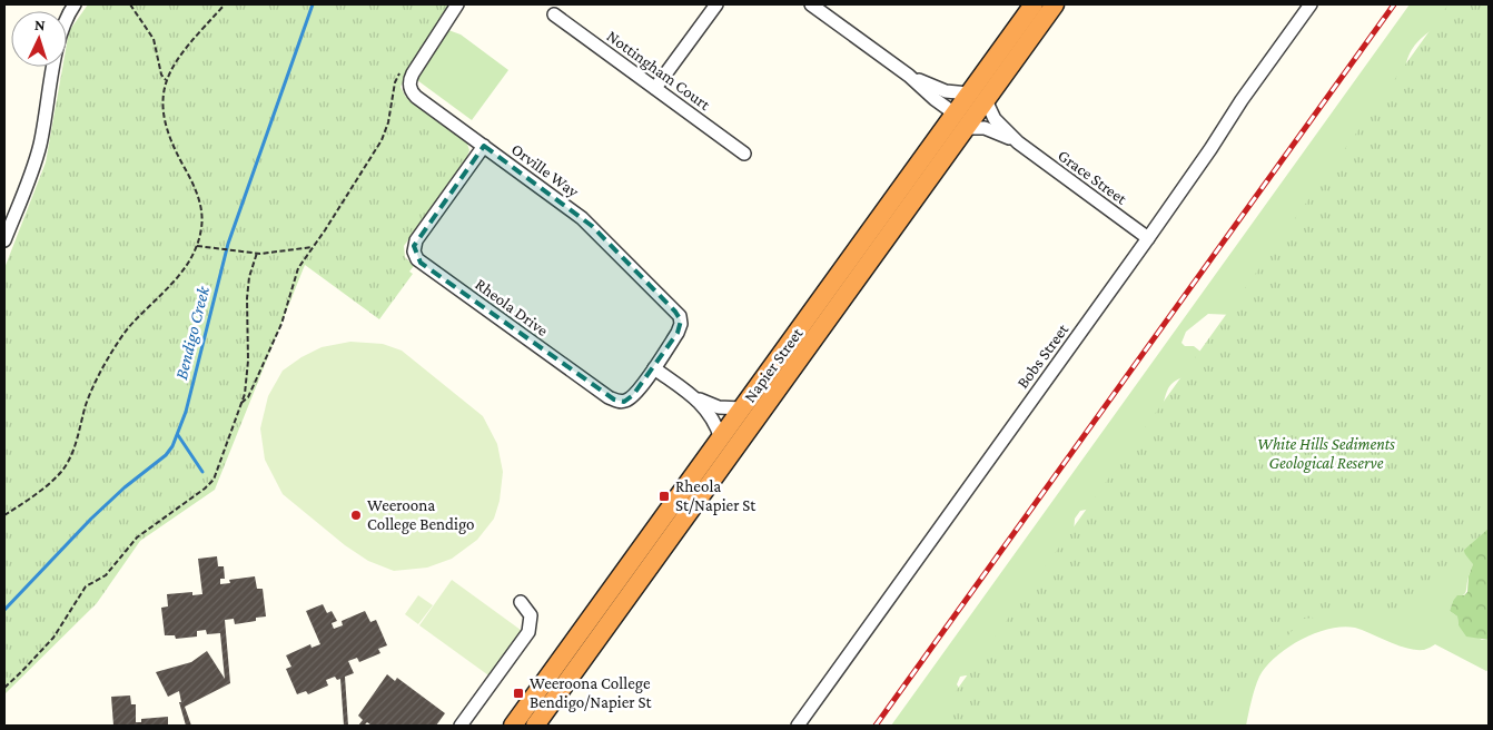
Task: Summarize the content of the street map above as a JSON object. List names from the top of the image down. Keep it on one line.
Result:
{"streets":{"highway":["Napier Street"],"street":["Nottingham Court","Orville Way","Grace Street","Rheola Drive","Bobs Street"]},"crossings":[["Orville Way","Rheola Drive"],["Grace Street","Bobs Street"],["Grace Street","Napier Street"]],"water":["Bendigo Creek"],"parks":["White Hills Sediments Geological Reserve"],"places":{"transit":["Rheola St/Napier St","Weeroona College Bendigo/Napier St"],"other":["Weeroona College Bendigo"]},"north":"top"}
